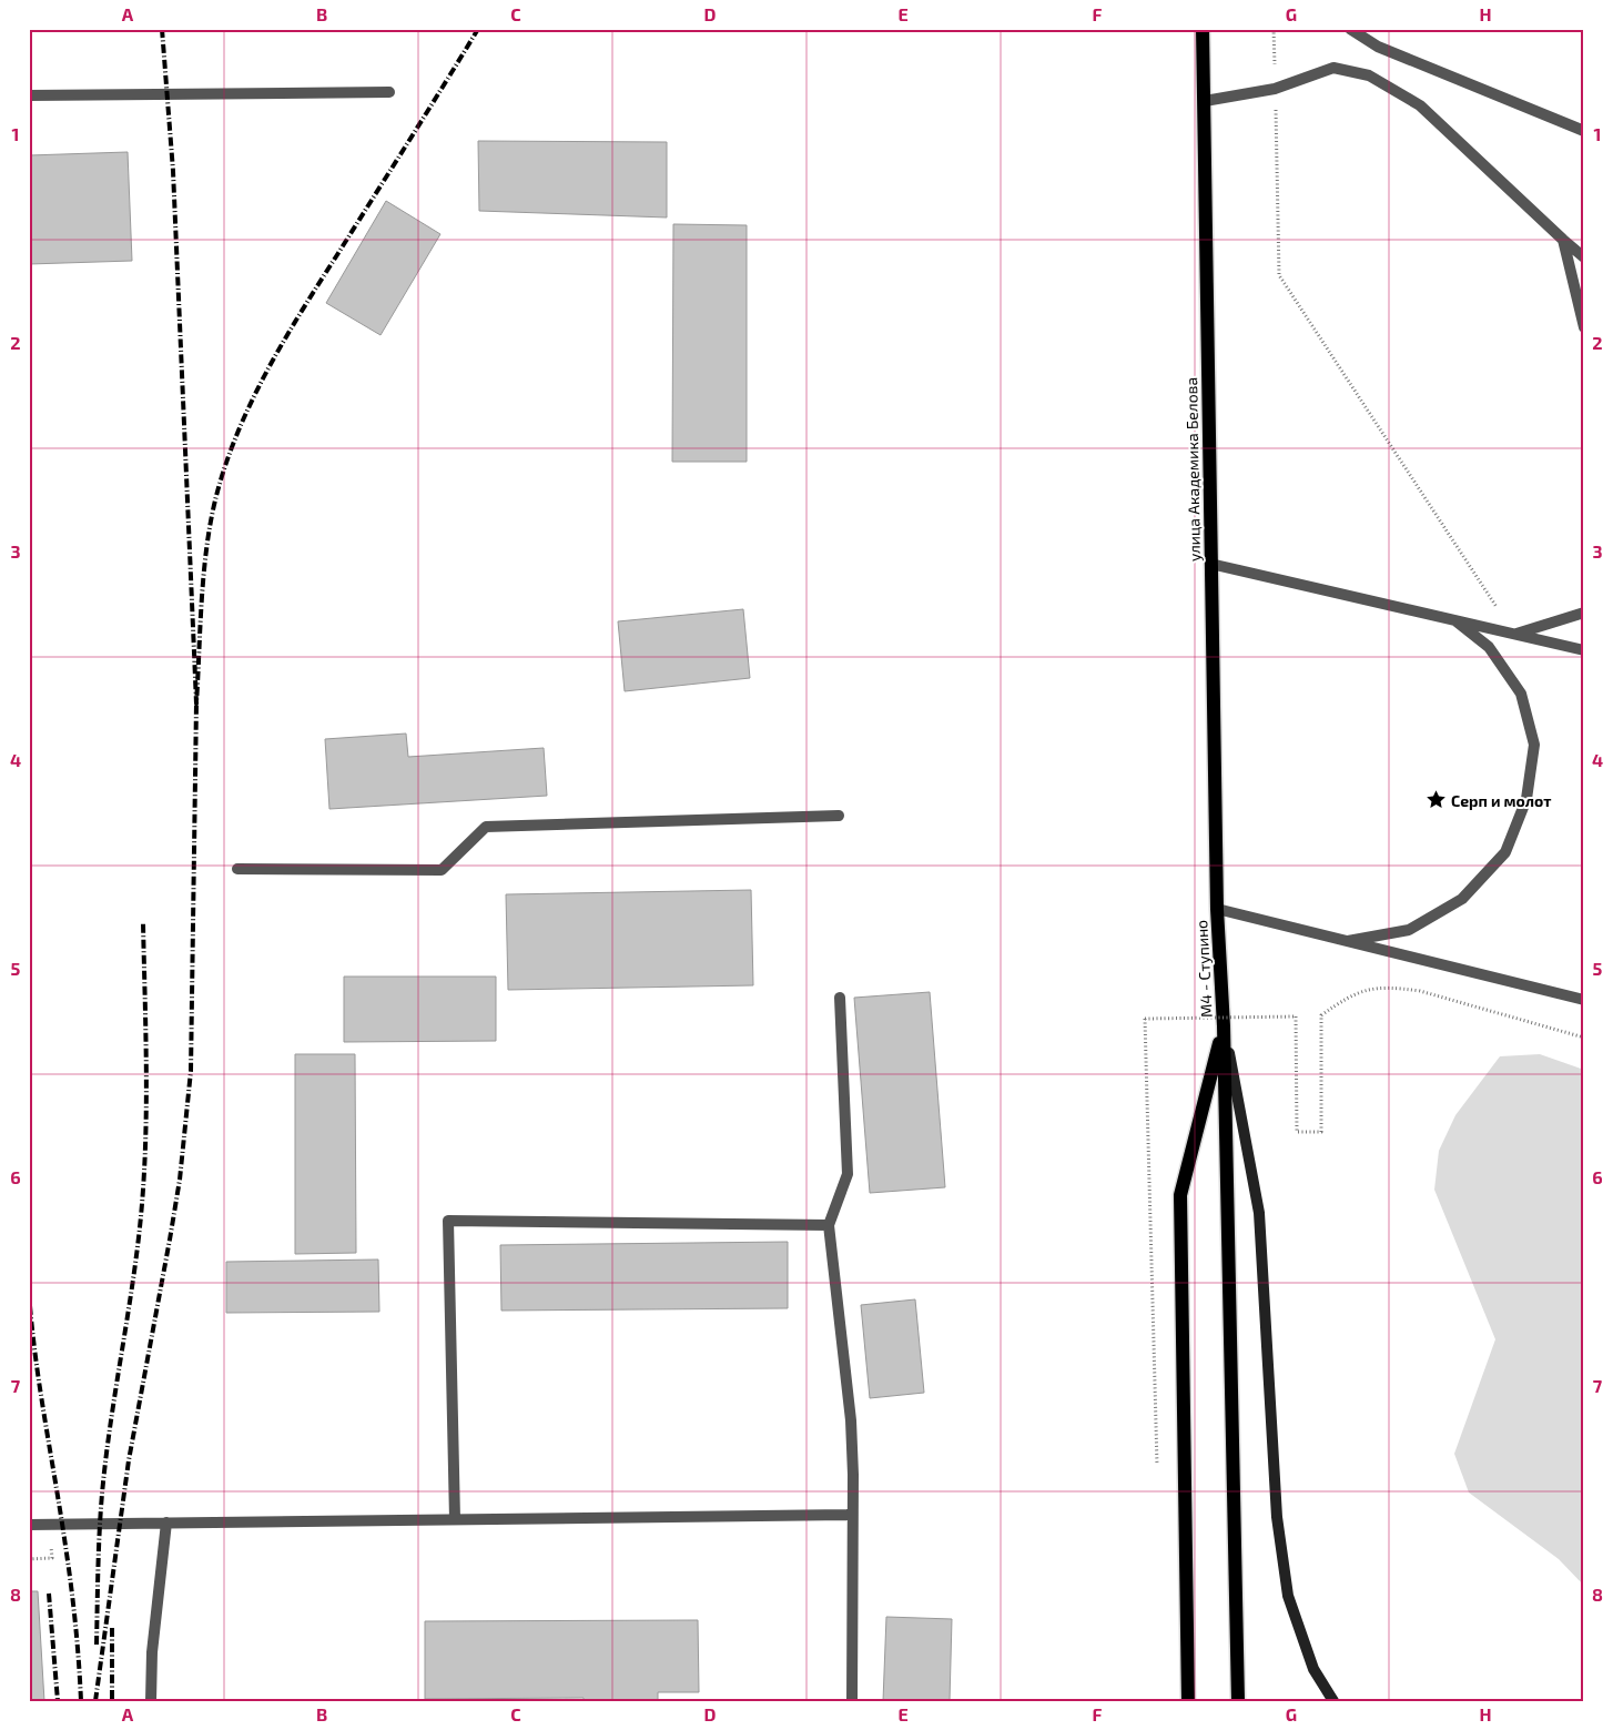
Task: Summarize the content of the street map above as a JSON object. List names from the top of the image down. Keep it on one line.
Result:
{"streets":{"main road":["улица Академика Белова","М4 - Ступино"]},"crossings":[["улица Академика Белова","М4 - Ступино"]],"places":{"place":["Серп и молот"]},"grid":{"columns":["A","B","C","D","E","F","G","H"],"rows":["1","2","3","4","5","6","7","8"]}}
